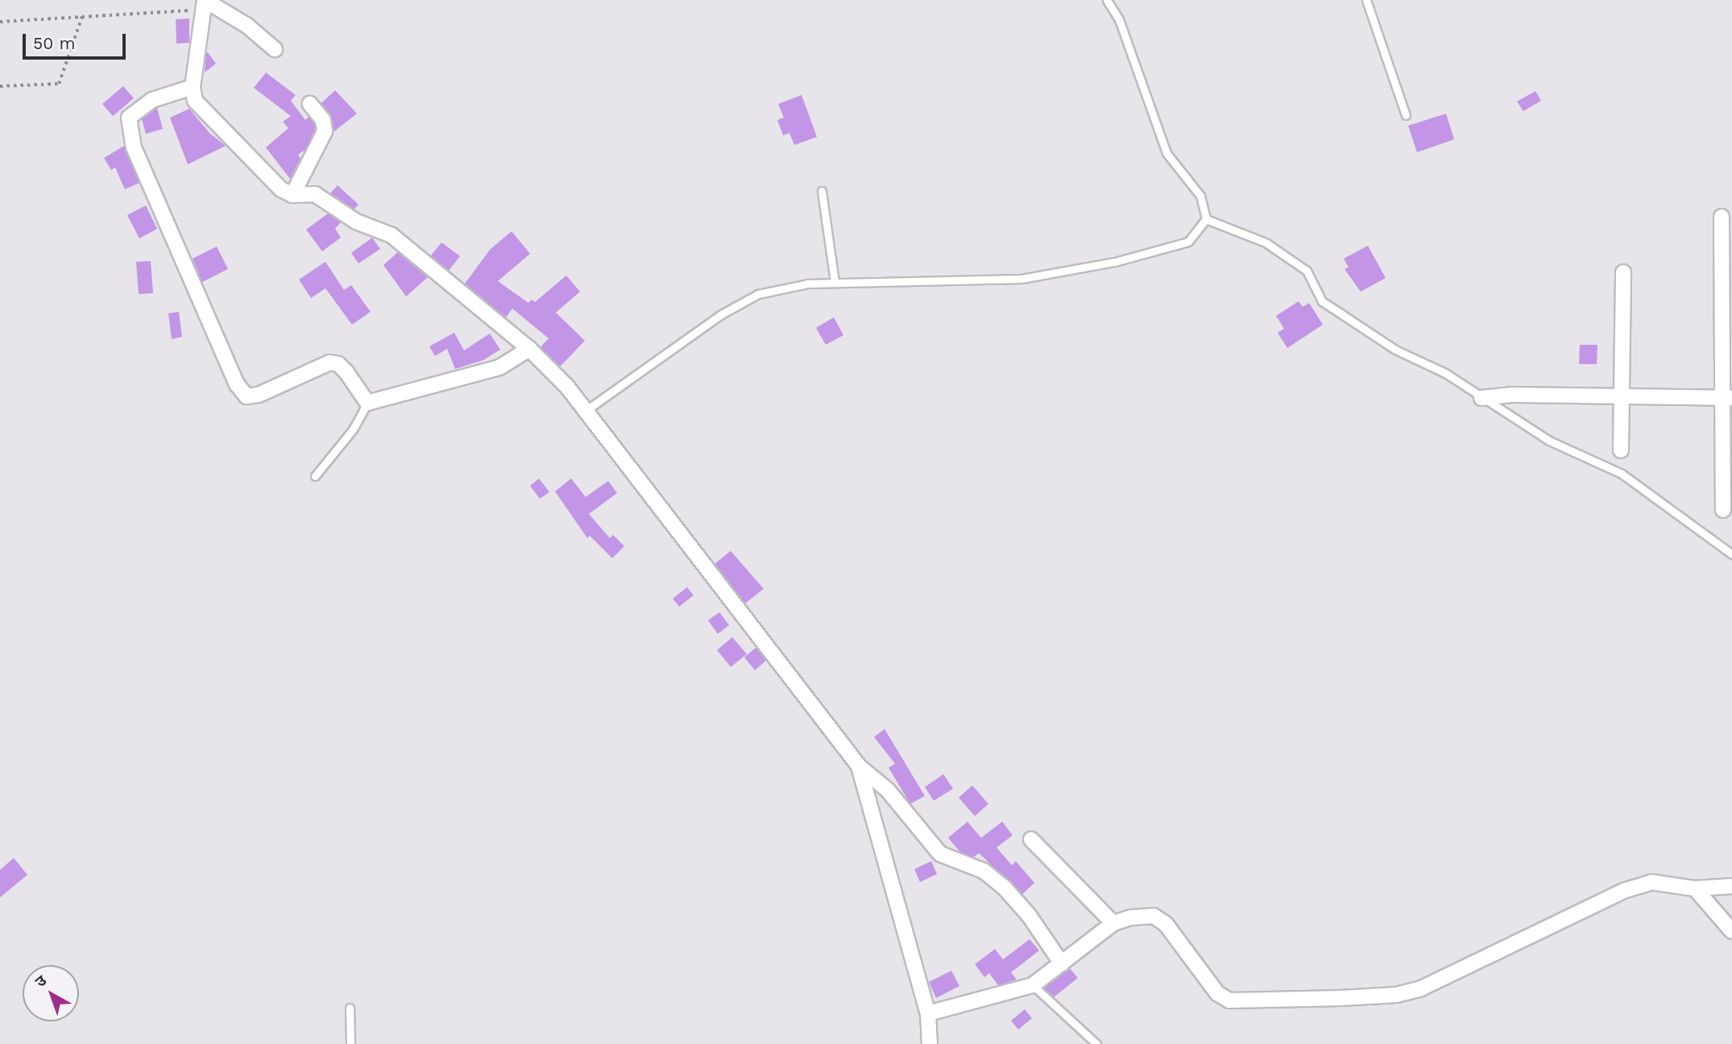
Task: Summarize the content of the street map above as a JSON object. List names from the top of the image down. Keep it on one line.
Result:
{"scale_bar":"50 m","north":"top left"}
